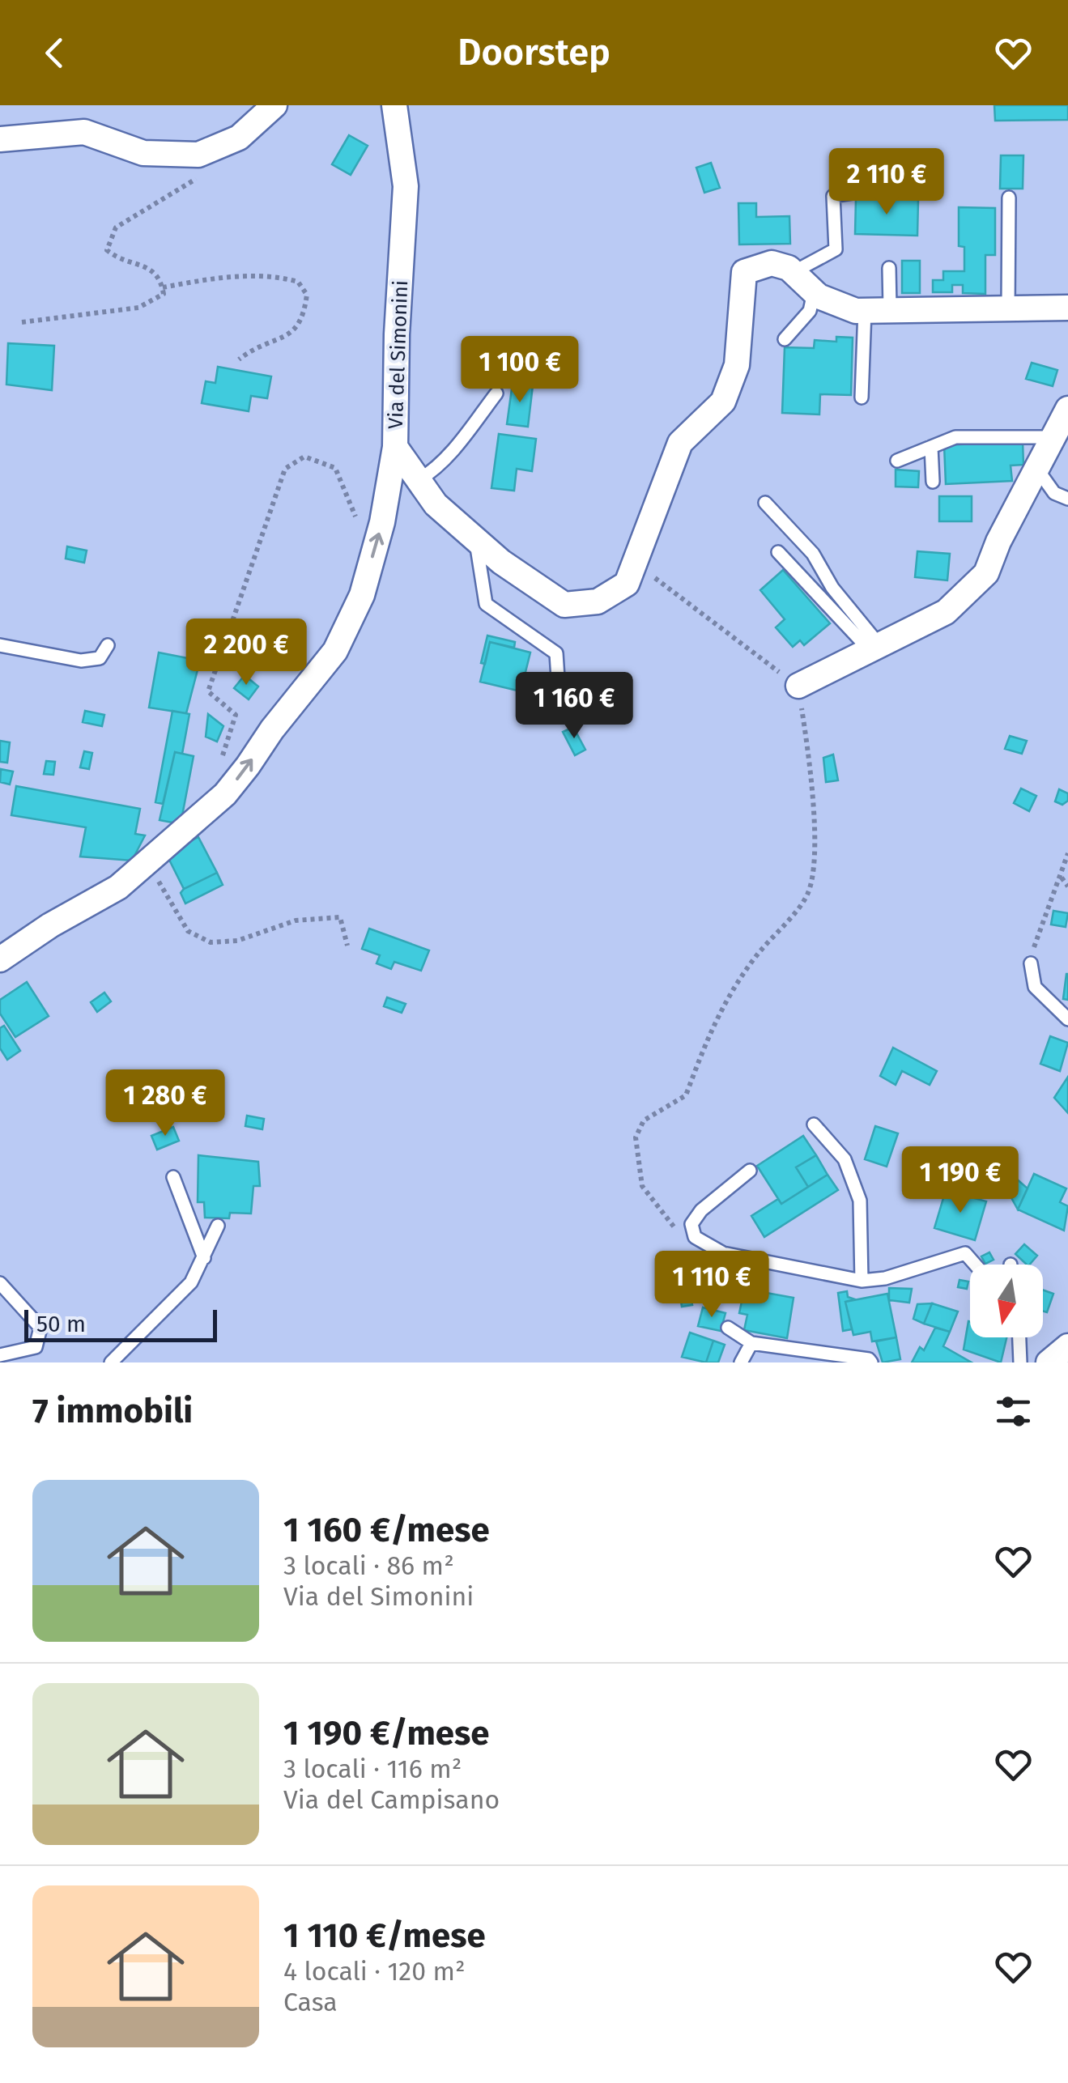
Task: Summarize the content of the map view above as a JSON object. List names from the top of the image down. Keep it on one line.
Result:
{"streets":{"street":["Via del Simonini"]},"scale_bar":"50 m","north":"bottom","page":{"header":"Doorstep","price":["2 110 €","1 100 €","2 200 €","1 160 €","1 280 €","1 190 €","1 110 €"],"scale":"50 m","heading":"7 immobili","list":[{"name":"1 160 €/mese","note":"3 locali · 86 m² · Via del Simonini"},{"name":"1 190 €/mese","note":"3 locali · 116 m² · Via del Campisano"},{"name":"1 110 €/mese","note":"4 locali · 120 m² · Casa"}]}}
